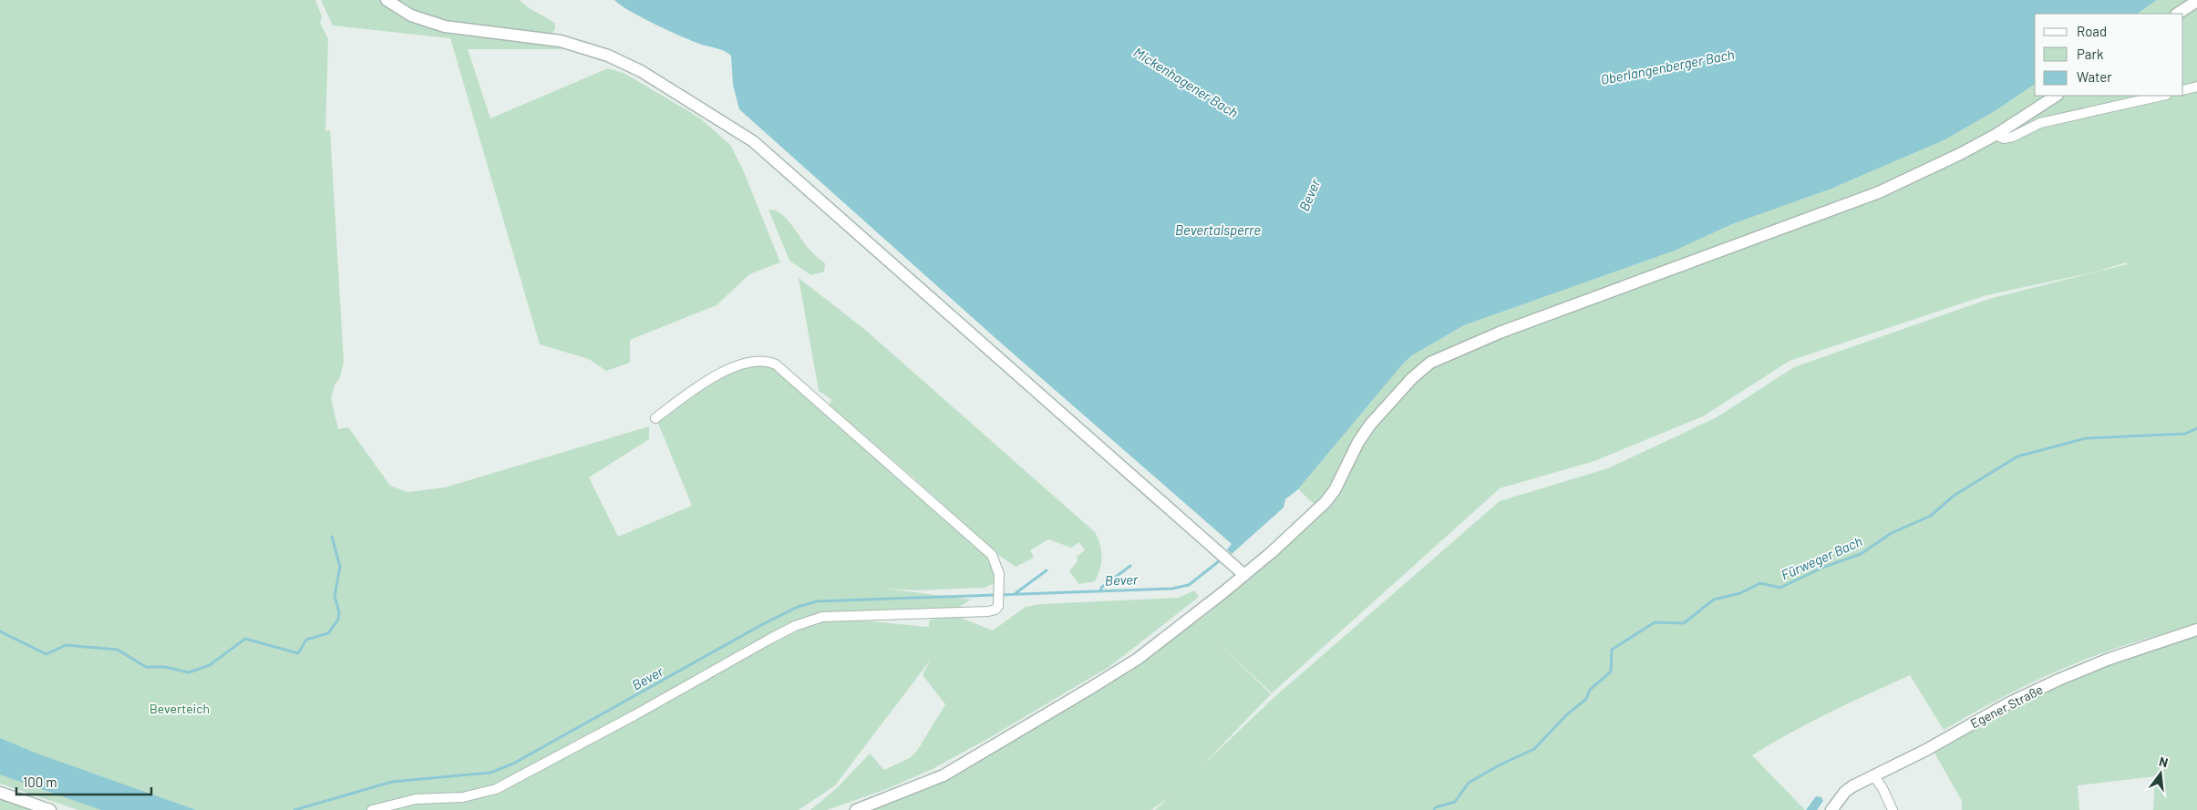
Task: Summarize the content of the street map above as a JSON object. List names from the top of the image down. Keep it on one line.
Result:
{"streets":{"street":["Egener Straße"]},"water":["Oberlangenberger Bach","Mickenhagener Bach","Bever","Bevertalsperre","Fürweger Bach"],"parks":["Beverteich"],"legend":["Road","Park","Water"],"scale_bar":"100 m","north":"top"}
